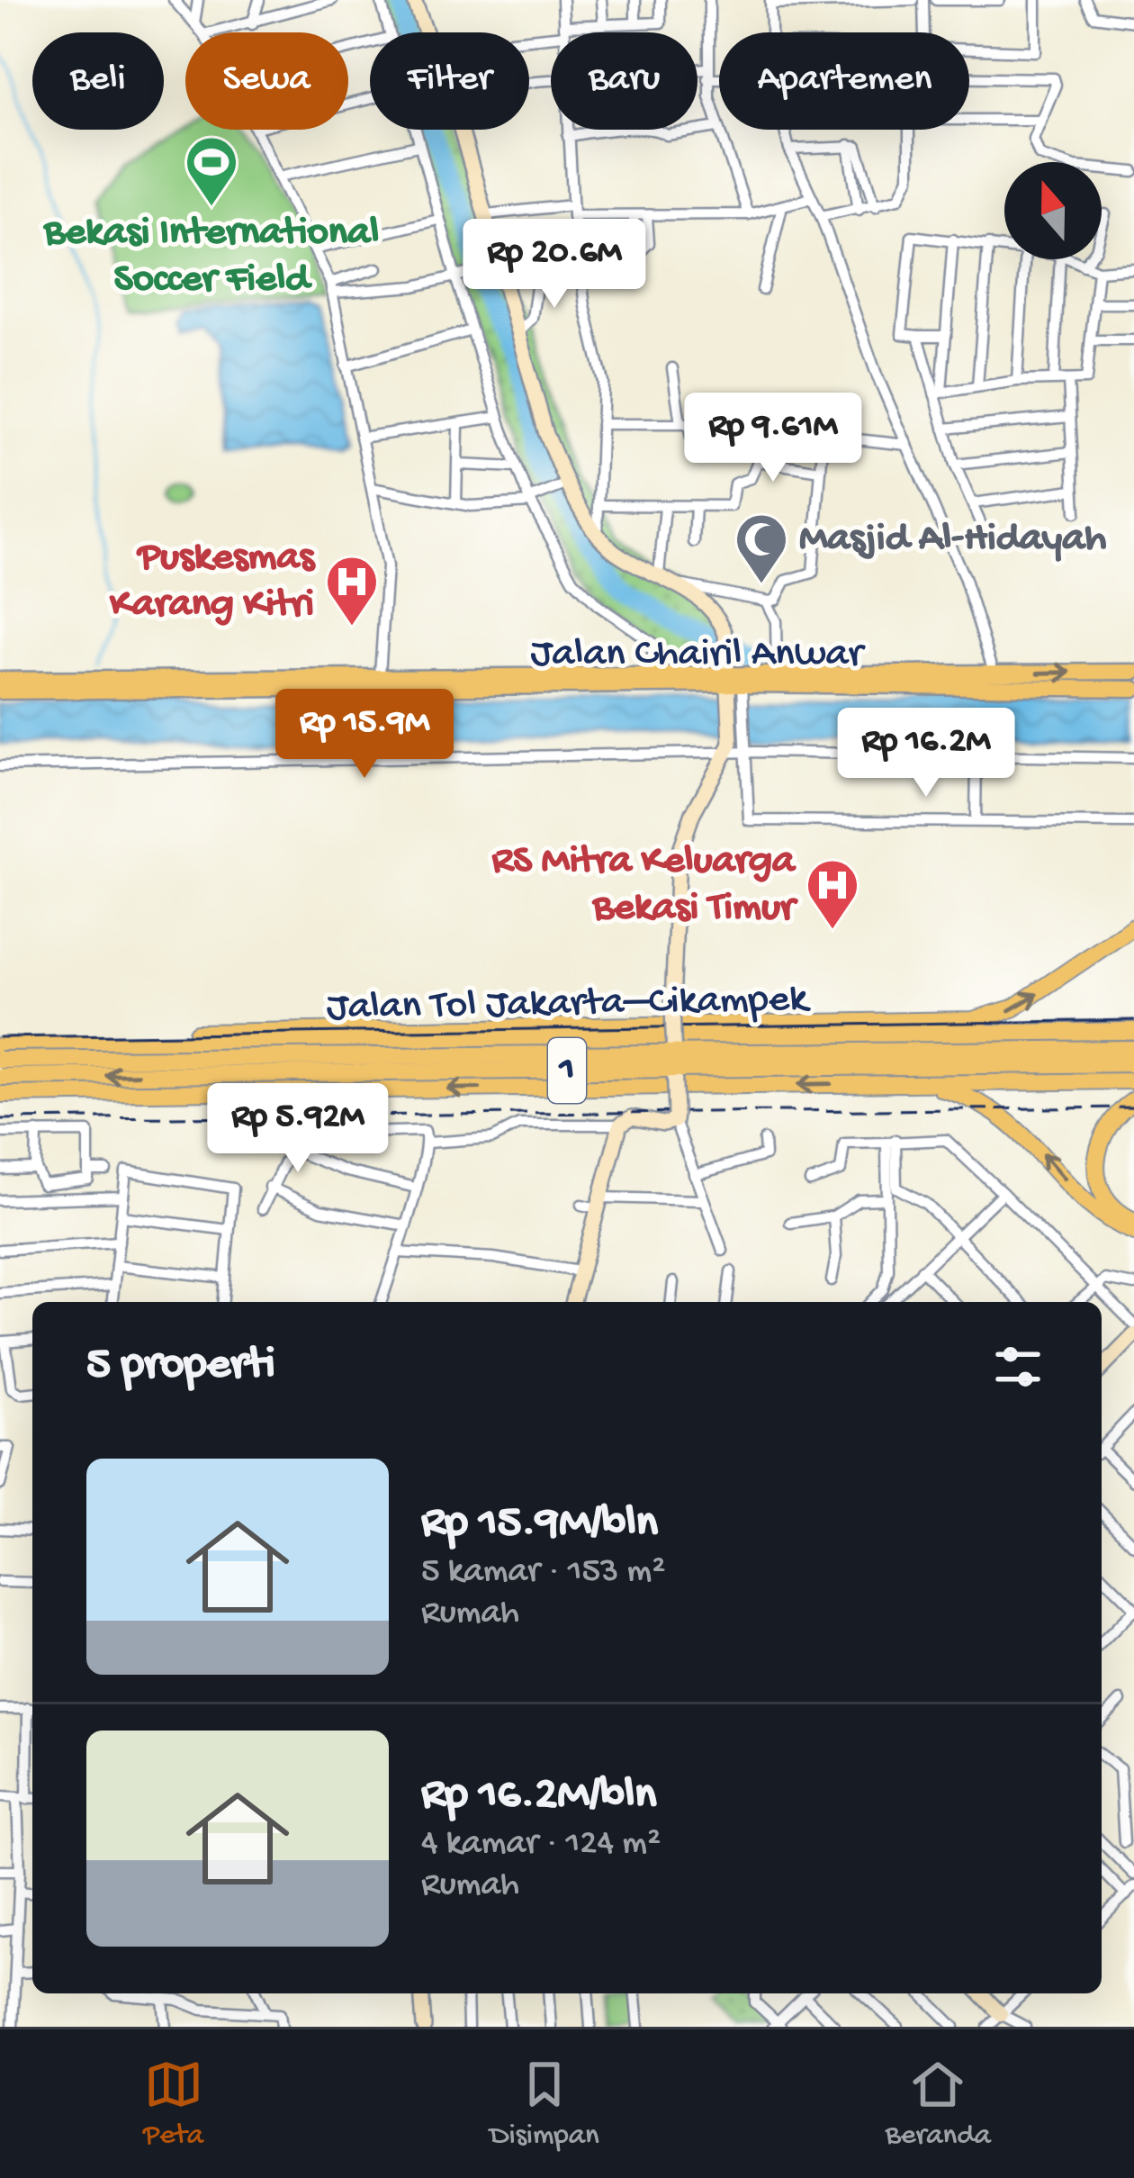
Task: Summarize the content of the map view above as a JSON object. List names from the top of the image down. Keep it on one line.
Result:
{"streets":{"highway":["Jalan Tol Jakarta–Cikampek","1"],"main road":["Jalan Chairil Anwar"]},"places":{"sports":["Bekasi International Soccer Field"],"mosque":["Masjid Al-Hidayah"],"hospital":["Puskesmas Karang Kitri","RS Mitra Keluarga Bekasi Timur"]},"north":"top","page":{"chip":["Beli","Sewa","Filter","Baru","Apartemen"],"price":["Rp 20.6M","Rp 9.61M","Rp 15.9M","Rp 16.2M","Rp 5.92M"],"heading":"5 properti","list":[{"name":"Rp 15.9M/bln","note":"5 kamar · 153 m² · Rumah"},{"name":"Rp 16.2M/bln","note":"4 kamar · 124 m² · Rumah"}],"tabs":["Peta","Disimpan","Beranda"]}}
